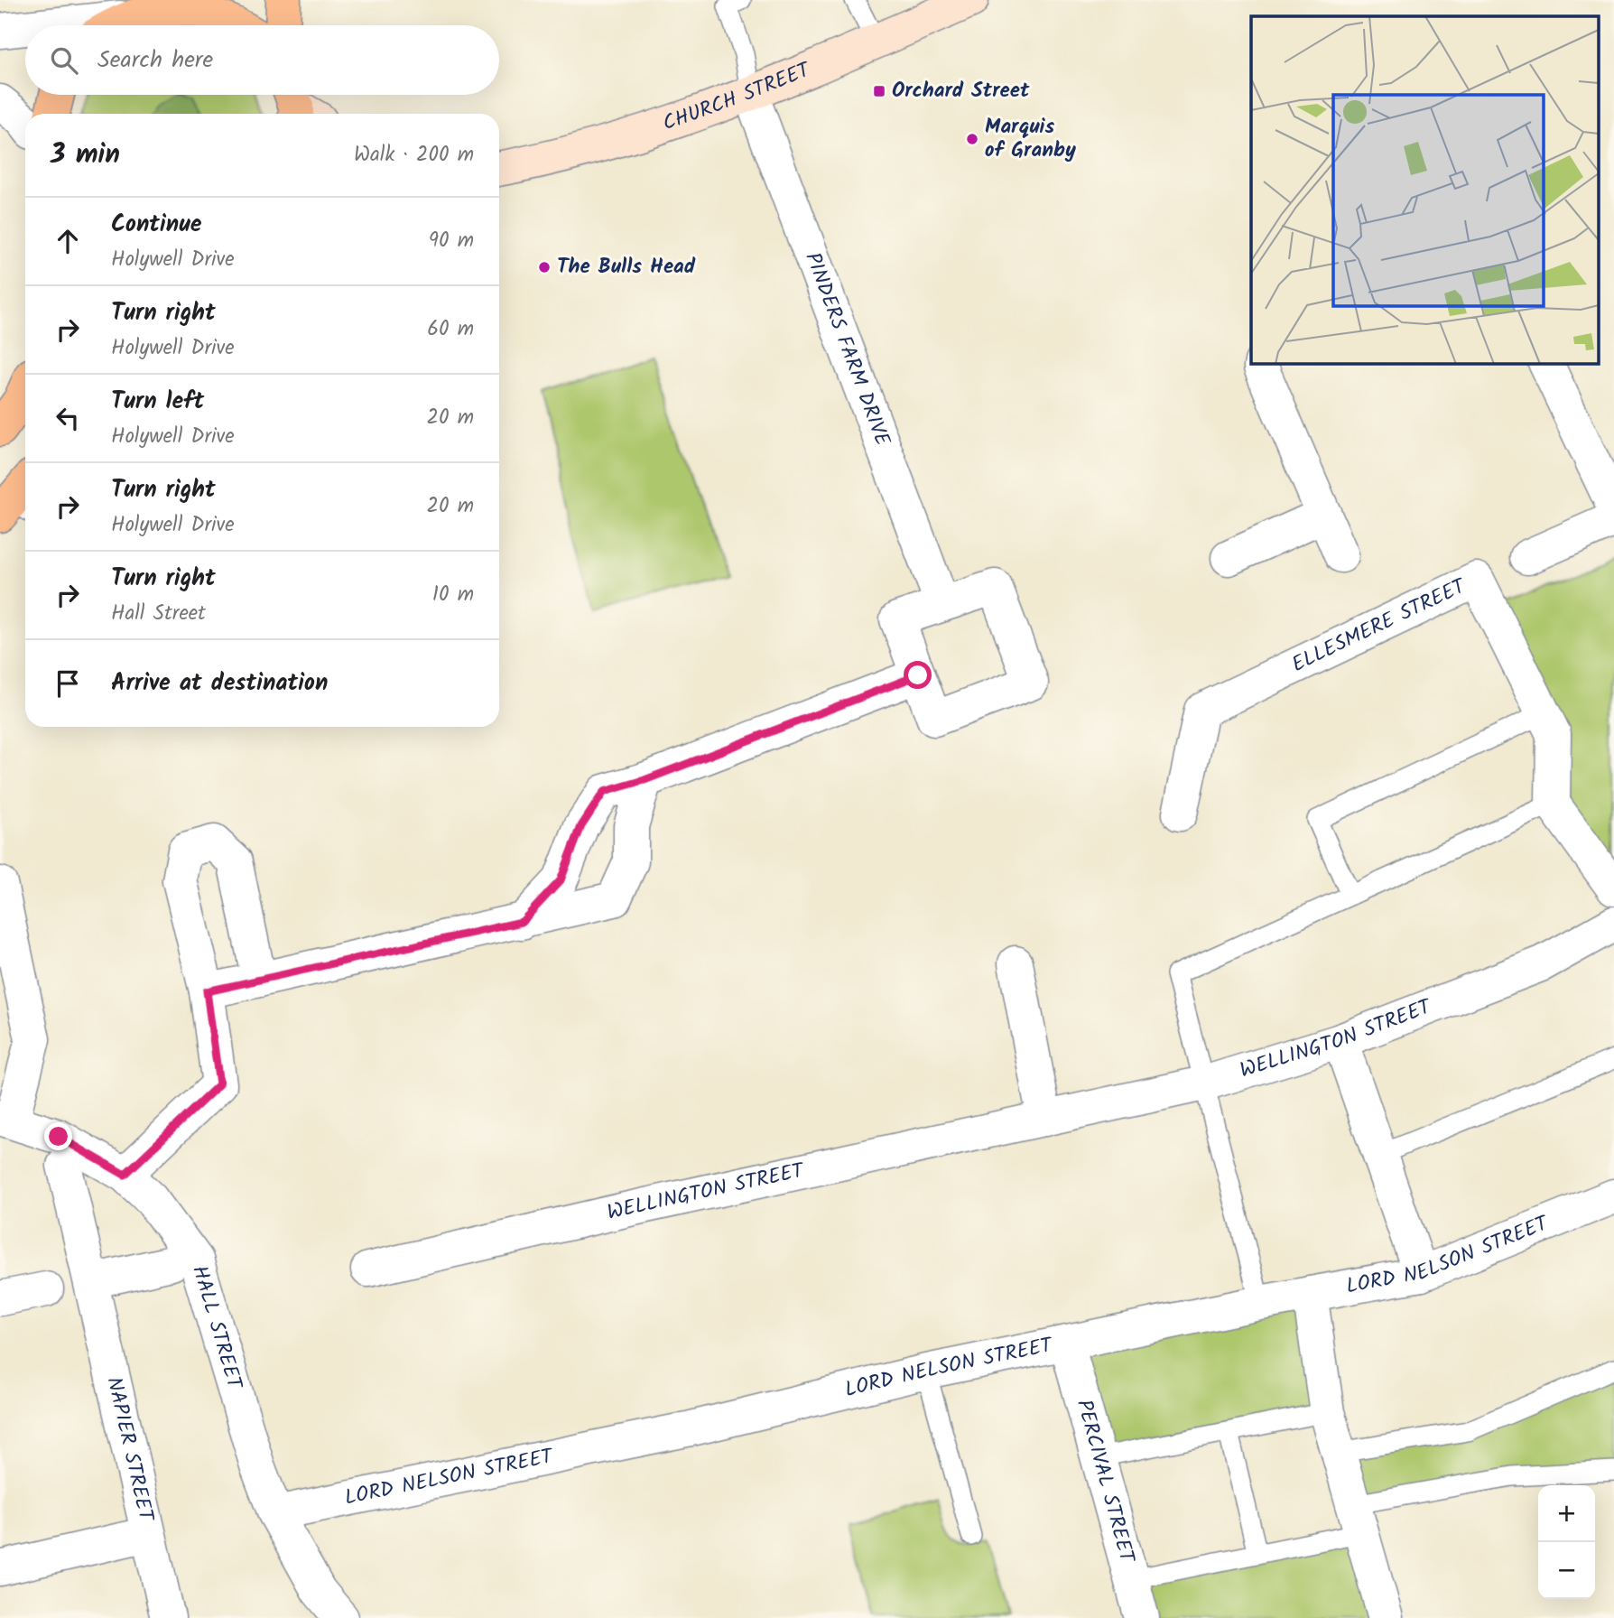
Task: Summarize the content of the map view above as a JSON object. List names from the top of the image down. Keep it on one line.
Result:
{"streets":{"street":["CHURCH STREET","PINDERS FARM DRIVE","ELLESMERE STREET","WELLINGTON STREET","LORD NELSON STREET","HALL STREET","NAPIER STREET","PERCIVAL STREET"]},"crossings":[["CHURCH STREET","PINDERS FARM DRIVE"],["LORD NELSON STREET","HALL STREET"],["LORD NELSON STREET","PERCIVAL STREET"]],"places":{"transit":["Orchard Street"],"other":["Marquis of Granby","The Bulls Head"]},"page":{"search":"Search here","heading":["3 min","Walk · 200 m"],"list":[["Continue","Holywell Drive","90 m"],["Turn right","Holywell Drive","60 m"],["Turn left","Holywell Drive","20 m"],["Turn right","Holywell Drive","20 m"],["Turn right","Hall Street","10 m"],"Arrive at destination"],"map_buttons":["+","−"]}}
